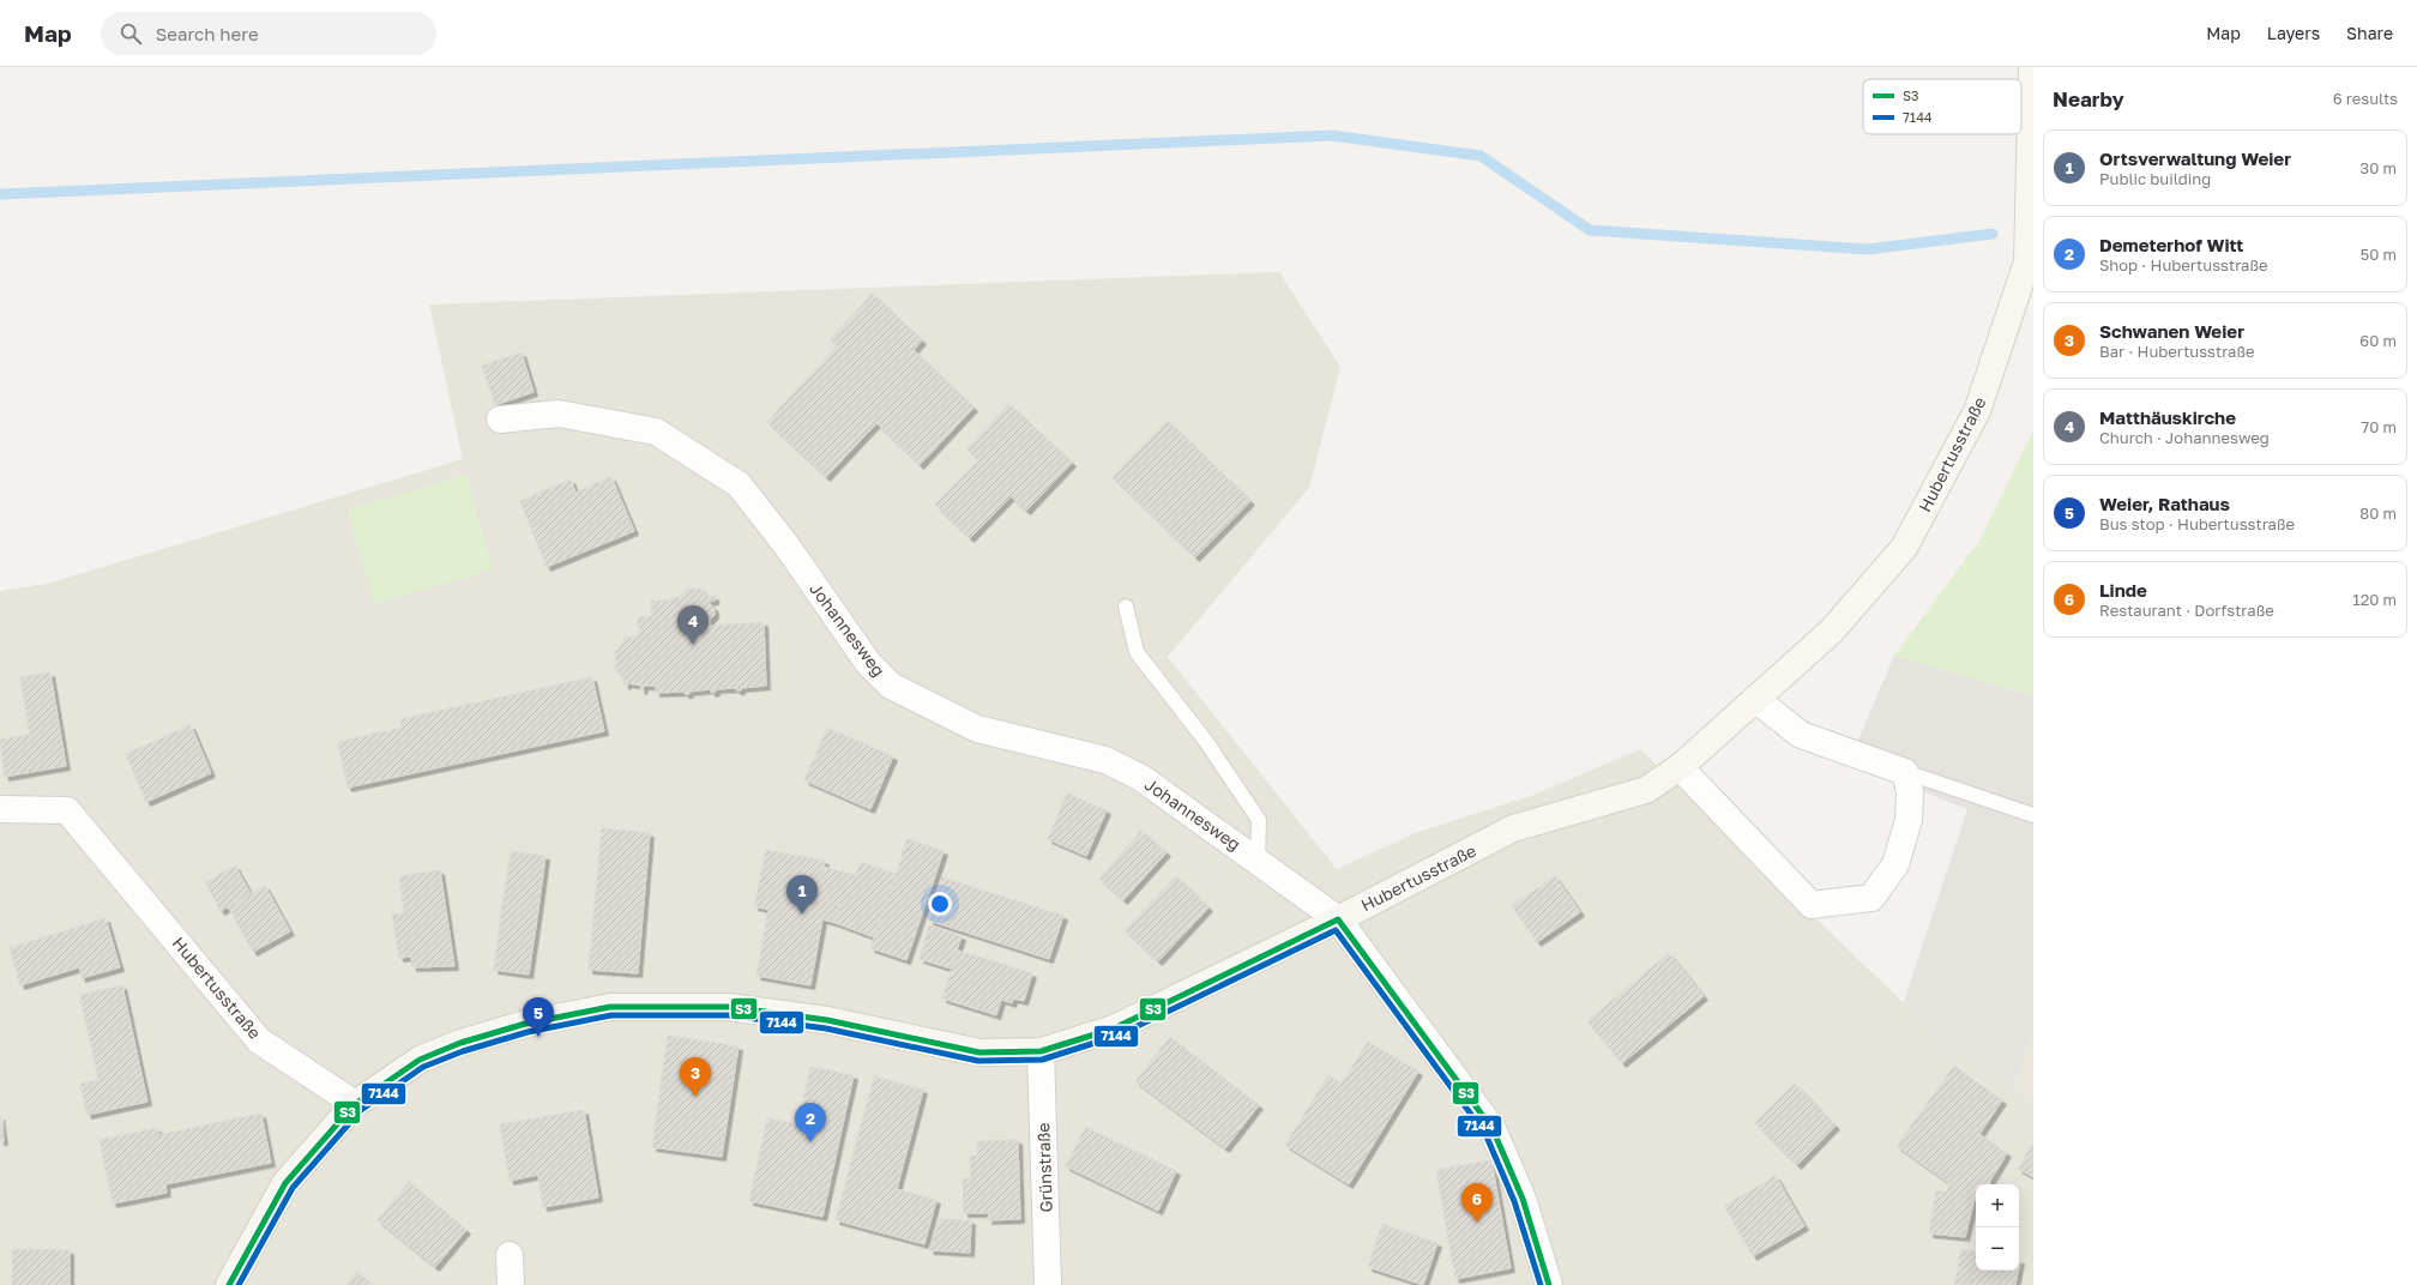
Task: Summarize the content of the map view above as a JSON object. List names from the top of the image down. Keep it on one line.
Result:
{"streets":{"street":["Hubertusstraße","Johannesweg","Grünstraße"]},"crossings":[["Hubertusstraße","Johannesweg"],["Hubertusstraße","Grünstraße"]],"lines":["transit line S3","transit line 7144"],"legend":["S3","7144"],"page":{"header":"Map","search":"Search here","nav":["Map","Layers","Share"],"heading":["Nearby","6 results"],"list":[{"mark":"1","name":"Ortsverwaltung Weier","note":"Public building","value":"30 m"},{"mark":"2","name":"Demeterhof Witt","note":"Shop · Hubertusstraße","value":"50 m"},{"mark":"3","name":"Schwanen Weier","note":"Bar · Hubertusstraße","value":"60 m"},{"mark":"4","name":"Matthäuskirche","note":"Church · Johannesweg","value":"70 m"},{"mark":"5","name":"Weier, Rathaus","note":"Bus stop · Hubertusstraße","value":"80 m"},{"mark":"6","name":"Linde","note":"Restaurant · Dorfstraße","value":"120 m"}],"pins":["4","1","5","3","2","6"],"map_buttons":["+","−"]}}
